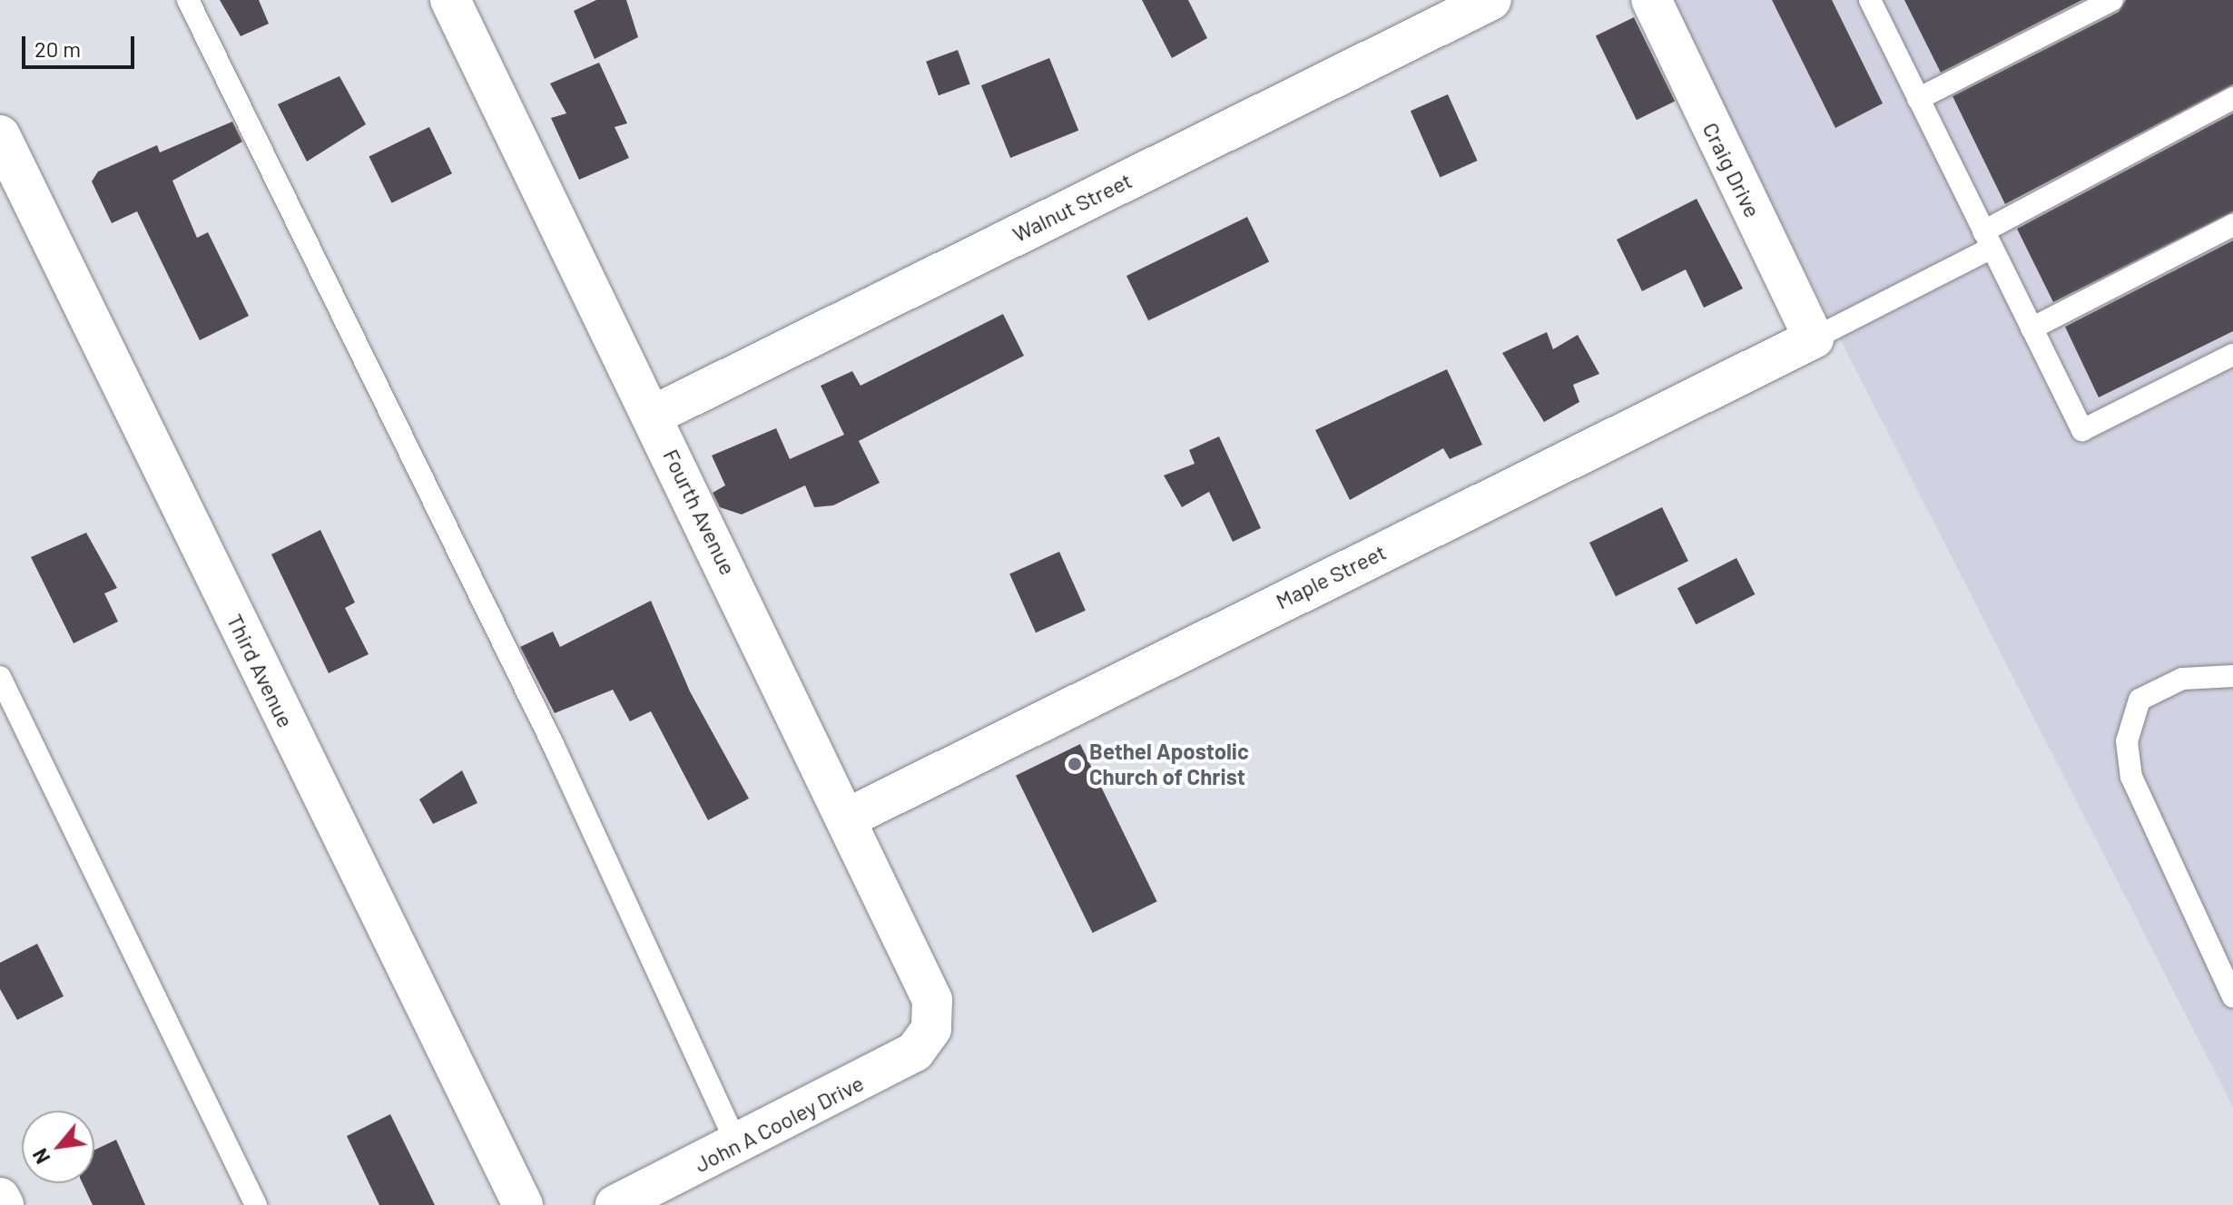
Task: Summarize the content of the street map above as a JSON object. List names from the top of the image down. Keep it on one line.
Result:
{"streets":{"street":["Craig Drive","Walnut Street","Fourth Avenue","Maple Street","Third Avenue","John A Cooley Drive"]},"crossings":[["Craig Drive","Maple Street"],["Walnut Street","Fourth Avenue"],["Fourth Avenue","Maple Street"],["Fourth Avenue","John A Cooley Drive"]],"places":["Bethel Apostolic Church of Christ"],"scale_bar":"20 m","north":"bottom left"}
